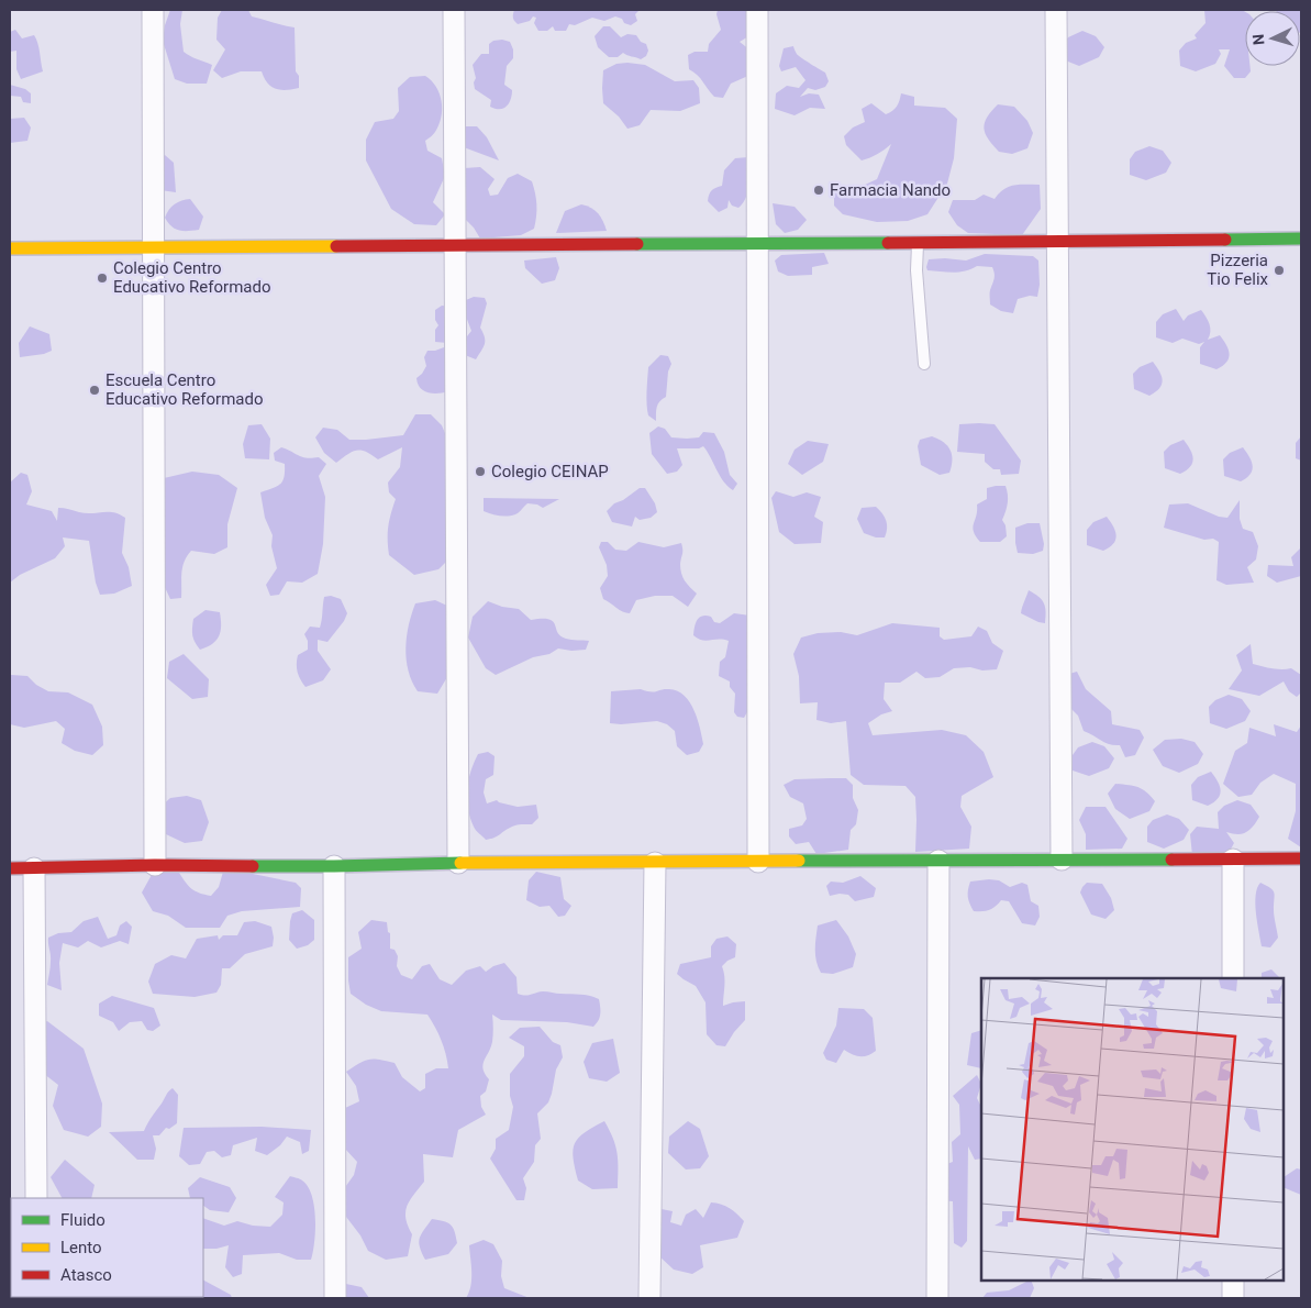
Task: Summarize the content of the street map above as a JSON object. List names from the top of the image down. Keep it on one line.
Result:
{"places":["Farmacia Nando","Pizzeria Tio Felix","Colegio Centro Educativo Reformado","Escuela Centro Educativo Reformado","Colegio CEINAP"],"legend":["Fluido","Lento","Atasco"],"north":"left"}
